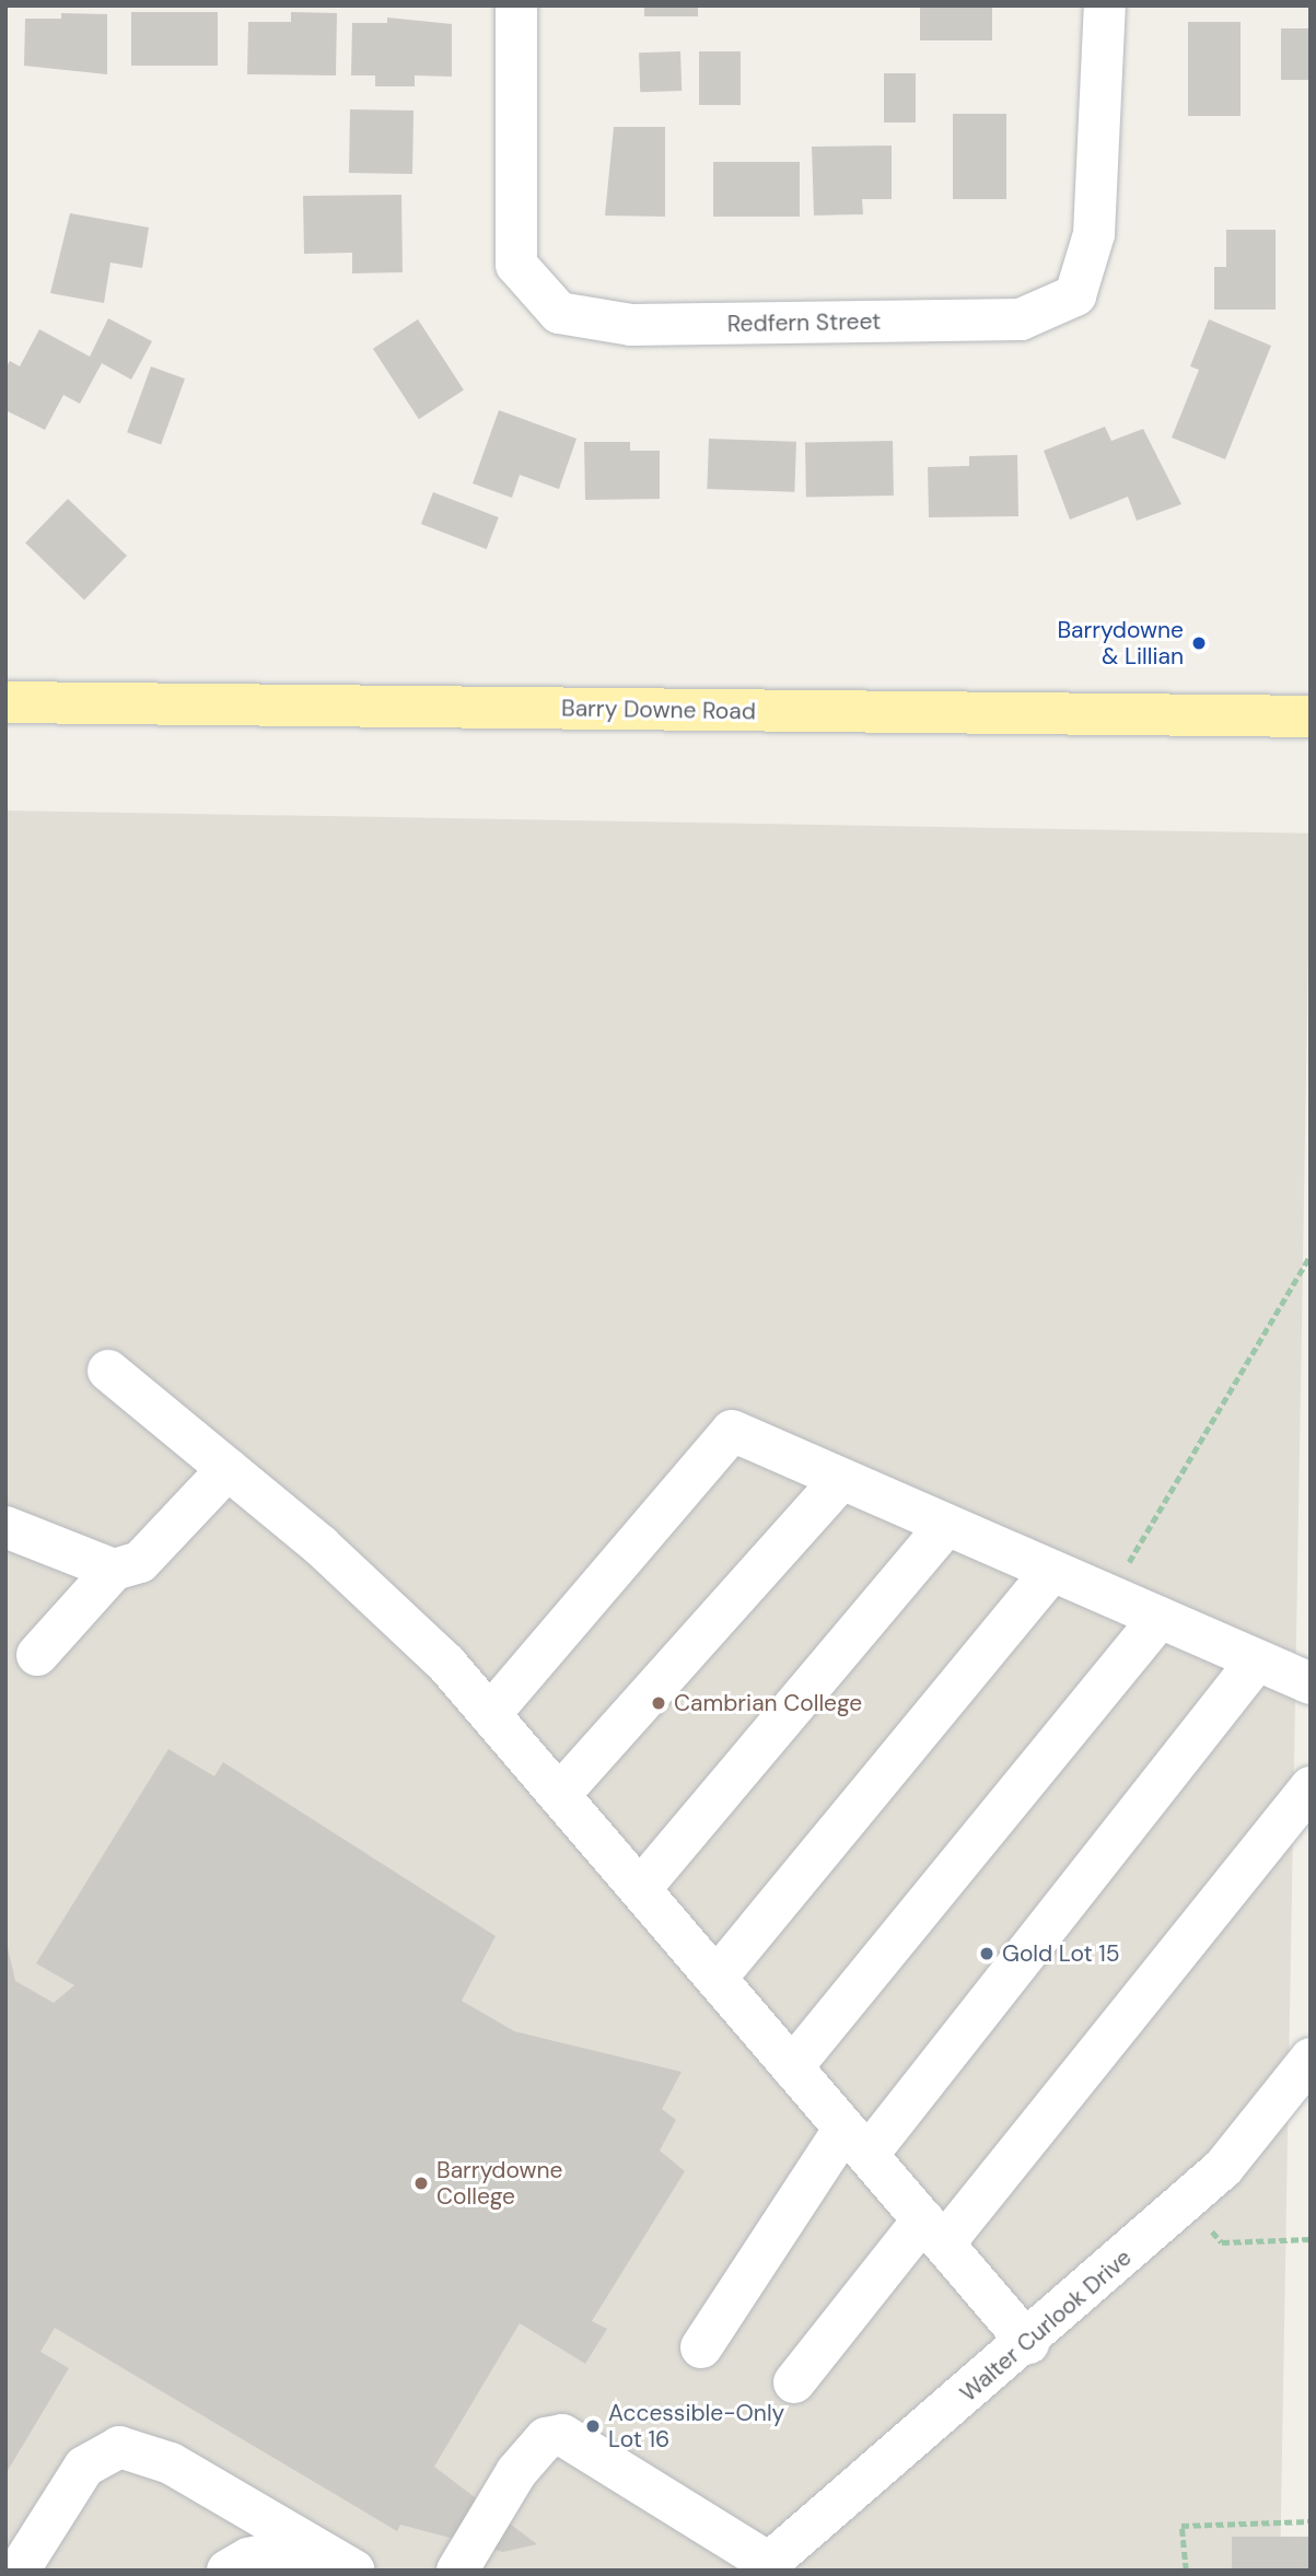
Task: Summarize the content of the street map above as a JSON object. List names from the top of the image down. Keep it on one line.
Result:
{"streets":{"main road":["Barry Downe Road"],"street":["Redfern Street","Walter Curlook Drive"]},"places":["Barrydowne & Lillian","Cambrian College","Gold Lot 15","Barrydowne College","Accessible-Only Lot 16"]}
